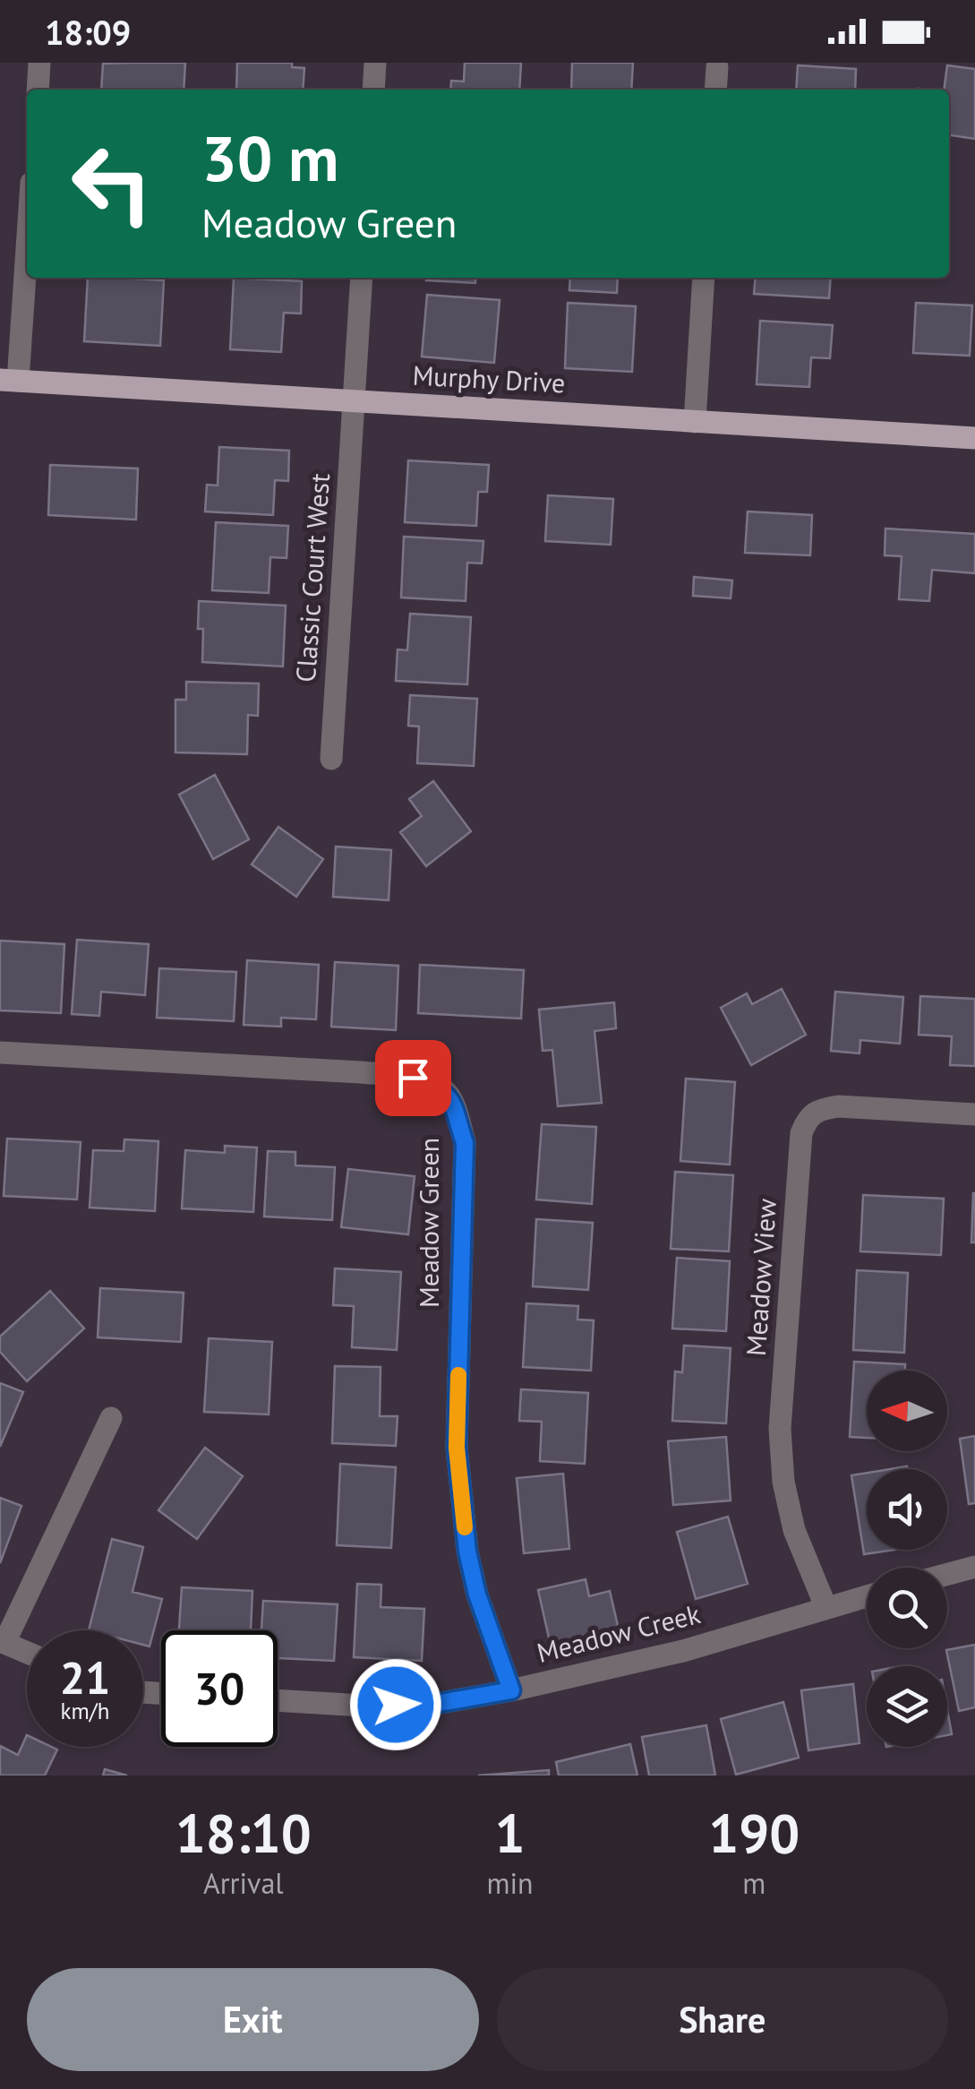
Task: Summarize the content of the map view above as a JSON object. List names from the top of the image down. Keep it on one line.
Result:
{"streets":{"main road":["Murphy Drive"],"street":["Classic Court West","Meadow Green","Meadow View","Meadow Creek"]},"crossings":[["Murphy Drive","Classic Court West"],["Meadow Green","Meadow Creek"],["Meadow View","Meadow Creek"]],"north":"left","page":{"status":"18:09","turn":["30 m","Meadow Green"],"speed":"21 km/h","limit":"30","eta":["18:10","Arrival","1","min","190","m"],"buttons":["Exit","Share"]}}
